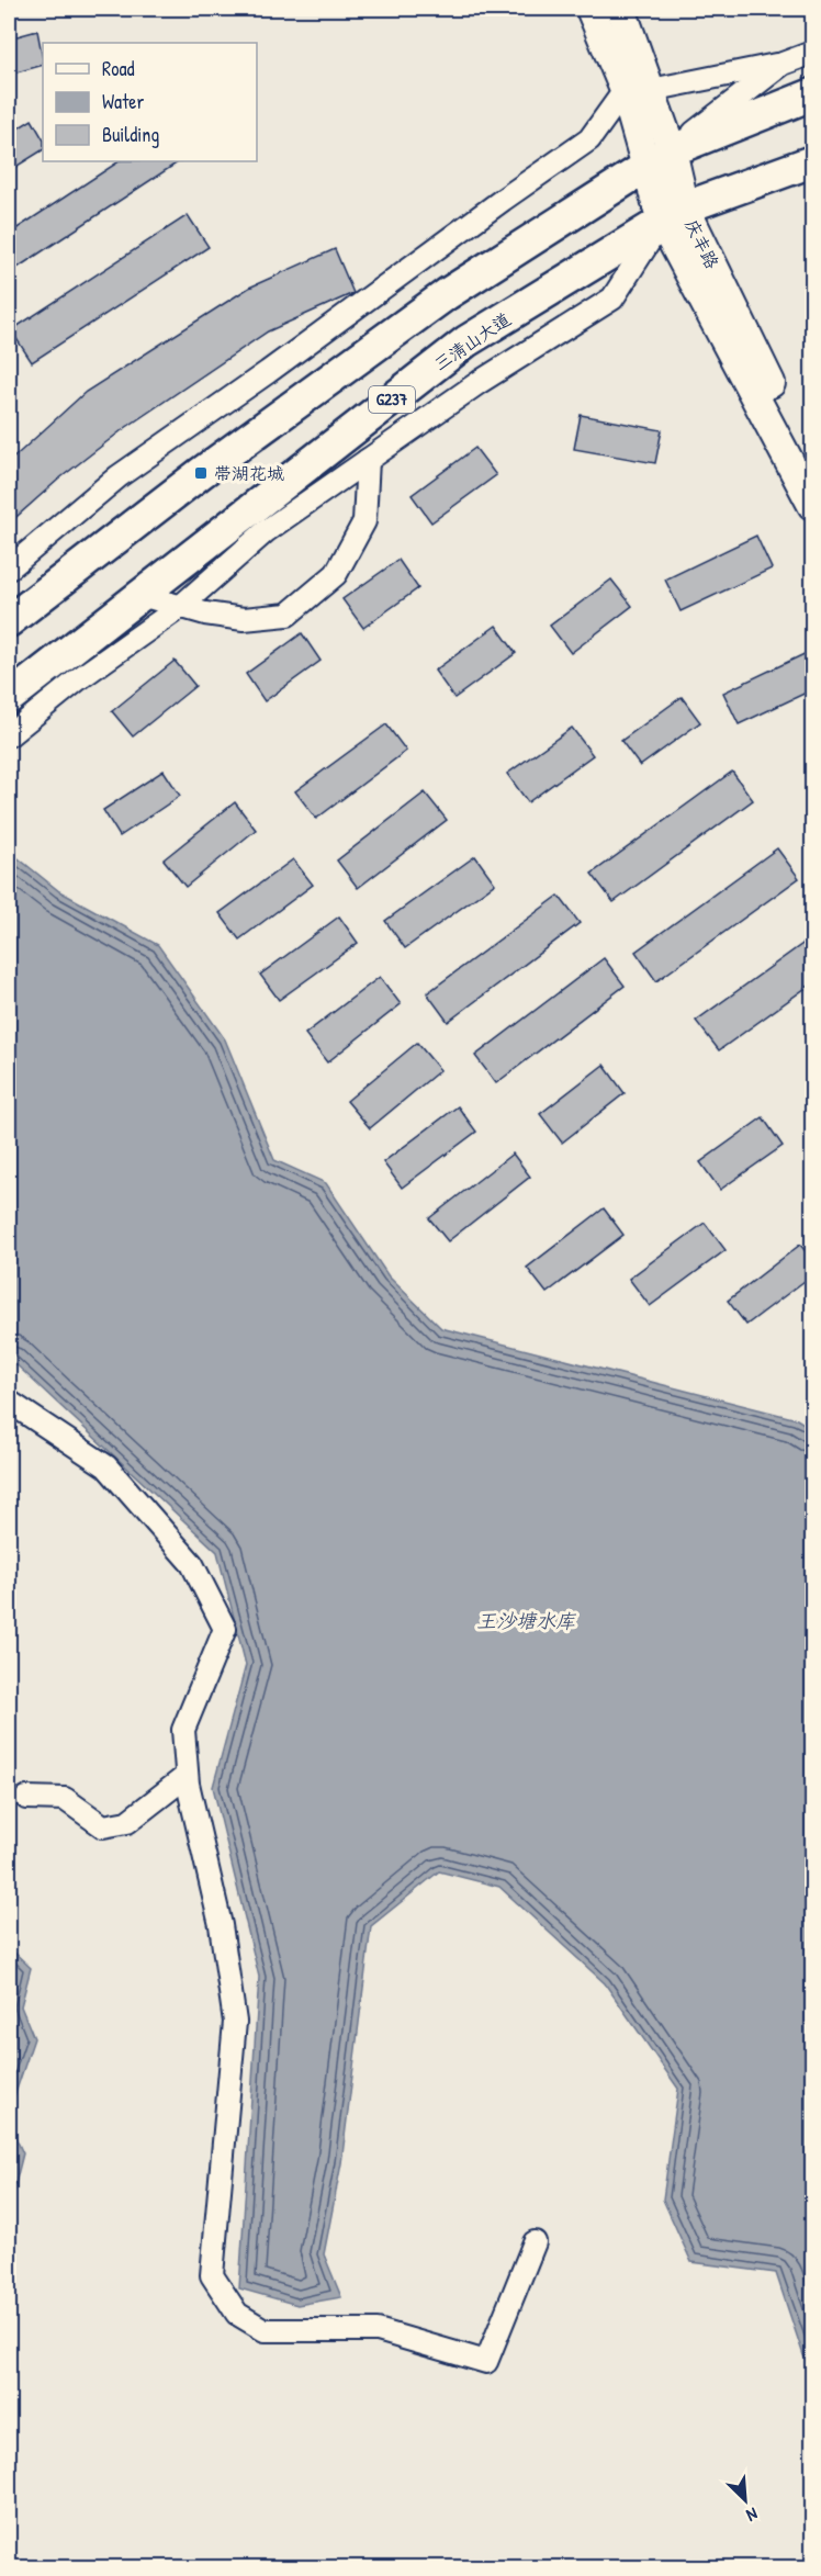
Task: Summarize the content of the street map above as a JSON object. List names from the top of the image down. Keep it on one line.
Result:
{"streets":{"highway":["三清山大道","G237"],"main road":["庆丰路"]},"crossings":[["庆丰路","三清山大道"]],"water":["王沙塘水库"],"places":{"transit":["带湖花城"]},"legend":["Road","Water","Building"],"north":"bottom right"}
